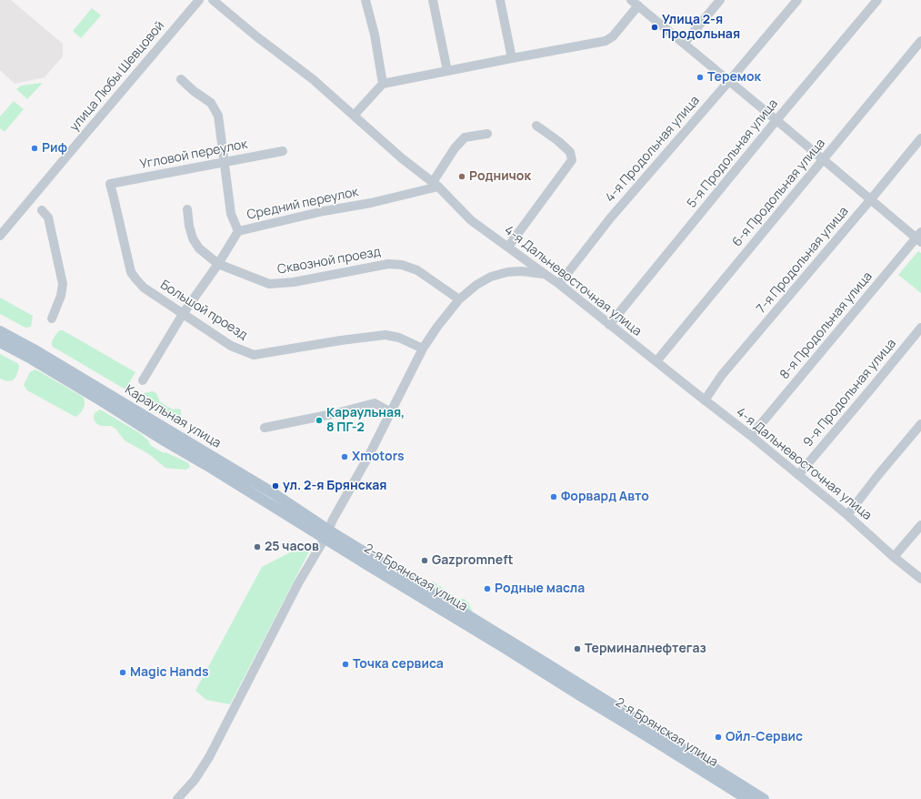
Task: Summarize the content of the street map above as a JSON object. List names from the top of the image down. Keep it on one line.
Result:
{"streets":{"main road":["Караульная улица","2-я Брянская улица"],"street":["улица Любы Шевцовой","4-я Продольная улица","5-я Продольная улица","Угловой переулок","6-я Продольная улица","Средний переулок","7-я Продольная улица","Сквозной проезд","4-я Дальневосточная улица","Большой проезд","8-я Продольная улица","9-я Продольная улица"]},"crossings":[["4-я Продольная улица","4-я Дальневосточная улица"],["5-я Продольная улица","4-я Дальневосточная улица"],["Угловой переулок","Большой проезд"],["6-я Продольная улица","4-я Дальневосточная улица"],["Средний переулок","Сквозной проезд"],["Средний переулок","4-я Дальневосточная улица"],["Средний переулок","Большой проезд"],["7-я Продольная улица","4-я Дальневосточная улица"],["4-я Дальневосточная улица","8-я Продольная улица"],["4-я Дальневосточная улица","9-я Продольная улица"],["Караульная улица","2-я Брянская улица"]],"places":["Улица 2-я Продольная","Теремок","Риф","Родничок","Караульная, 8 ПГ-2","Xmotors","ул. 2-я Брянская","Форвард Авто","25 часов","Gazpromneft","Родные масла","Терминалнефтегаз","Точка сервиса","Magic Hands","Ойл-Сервис"]}
